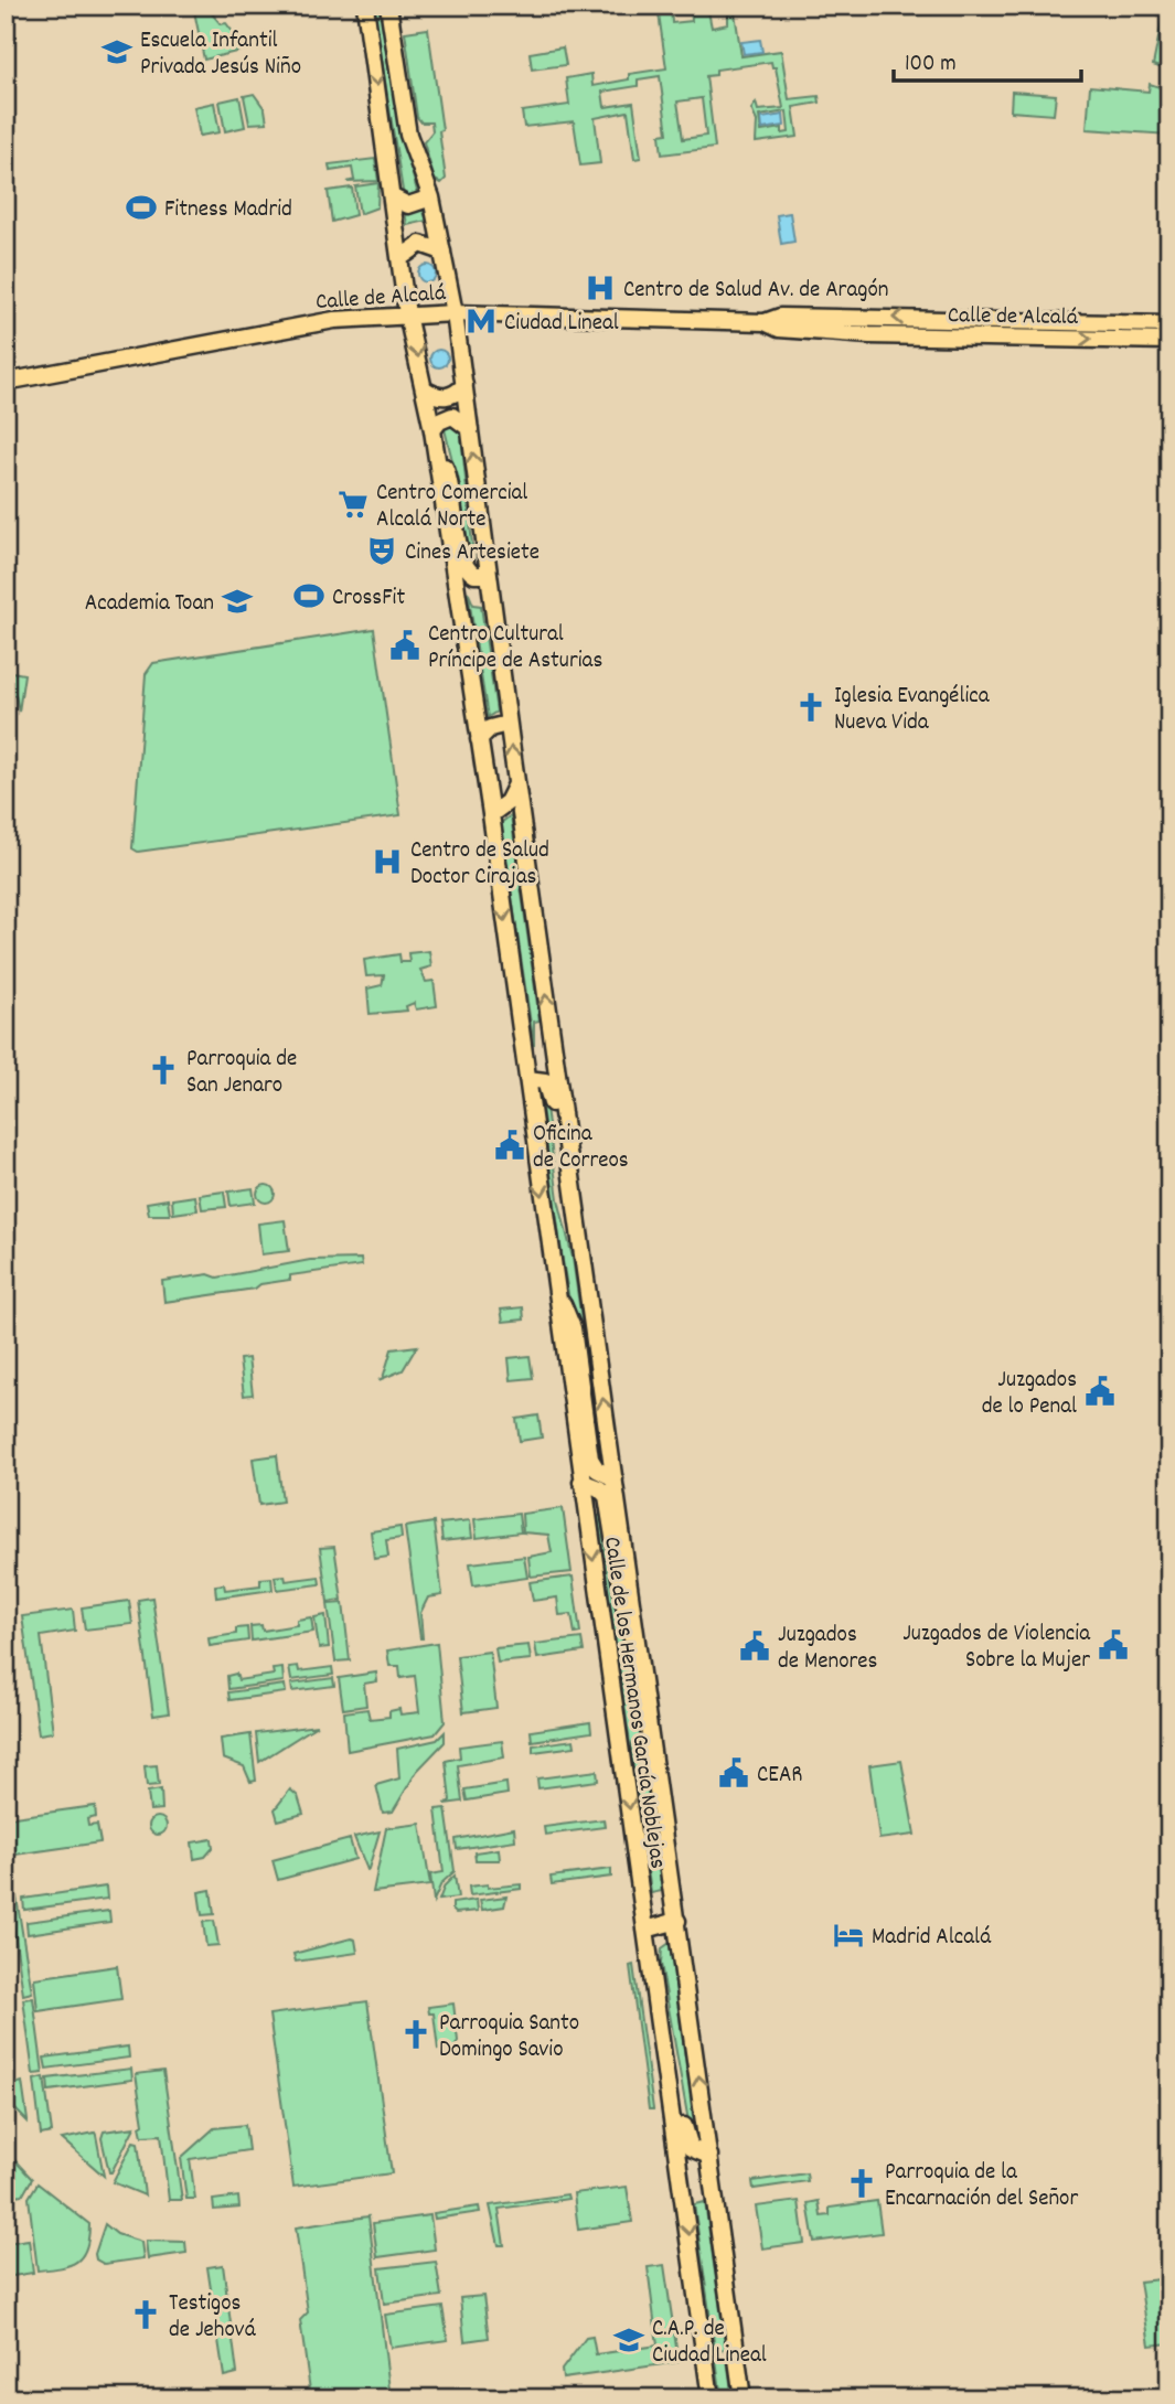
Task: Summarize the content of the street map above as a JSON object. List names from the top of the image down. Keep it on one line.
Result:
{"streets":{"main road":["Calle de Alcalá","Calle de los Hermanos García Noblejas"]},"crossings":[["Calle de Alcalá","Calle de los Hermanos García Noblejas"]],"places":{"school or university":["Escuela Infantil Privada Jesús Niño","Academia Toan","C.A.P. de Ciudad Lineal"],"sports":["Fitness Madrid","CrossFit"],"hospital":["Centro de Salud Av. de Aragón","Centro de Salud Doctor Cirajas"],"metro station":["Ciudad Lineal"],"supermarket":["Centro Comercial Alcalá Norte"],"theatre":["Cines Artesiete"],"public building":["Centro Cultural Príncipe de Asturias","Oficina de Correos","Juzgados de lo Penal","Juzgados de Violencia Sobre la Mujer","Juzgados de Menores","CEAR"],"church":["Iglesia Evangélica Nueva Vida","Parroquia de San Jenaro","Parroquia Santo Domingo Savio","Parroquia de la Encarnación del Señor","Testigos de Jehová"],"hotel":["Madrid Alcalá"]},"scale_bar":"100 m"}
